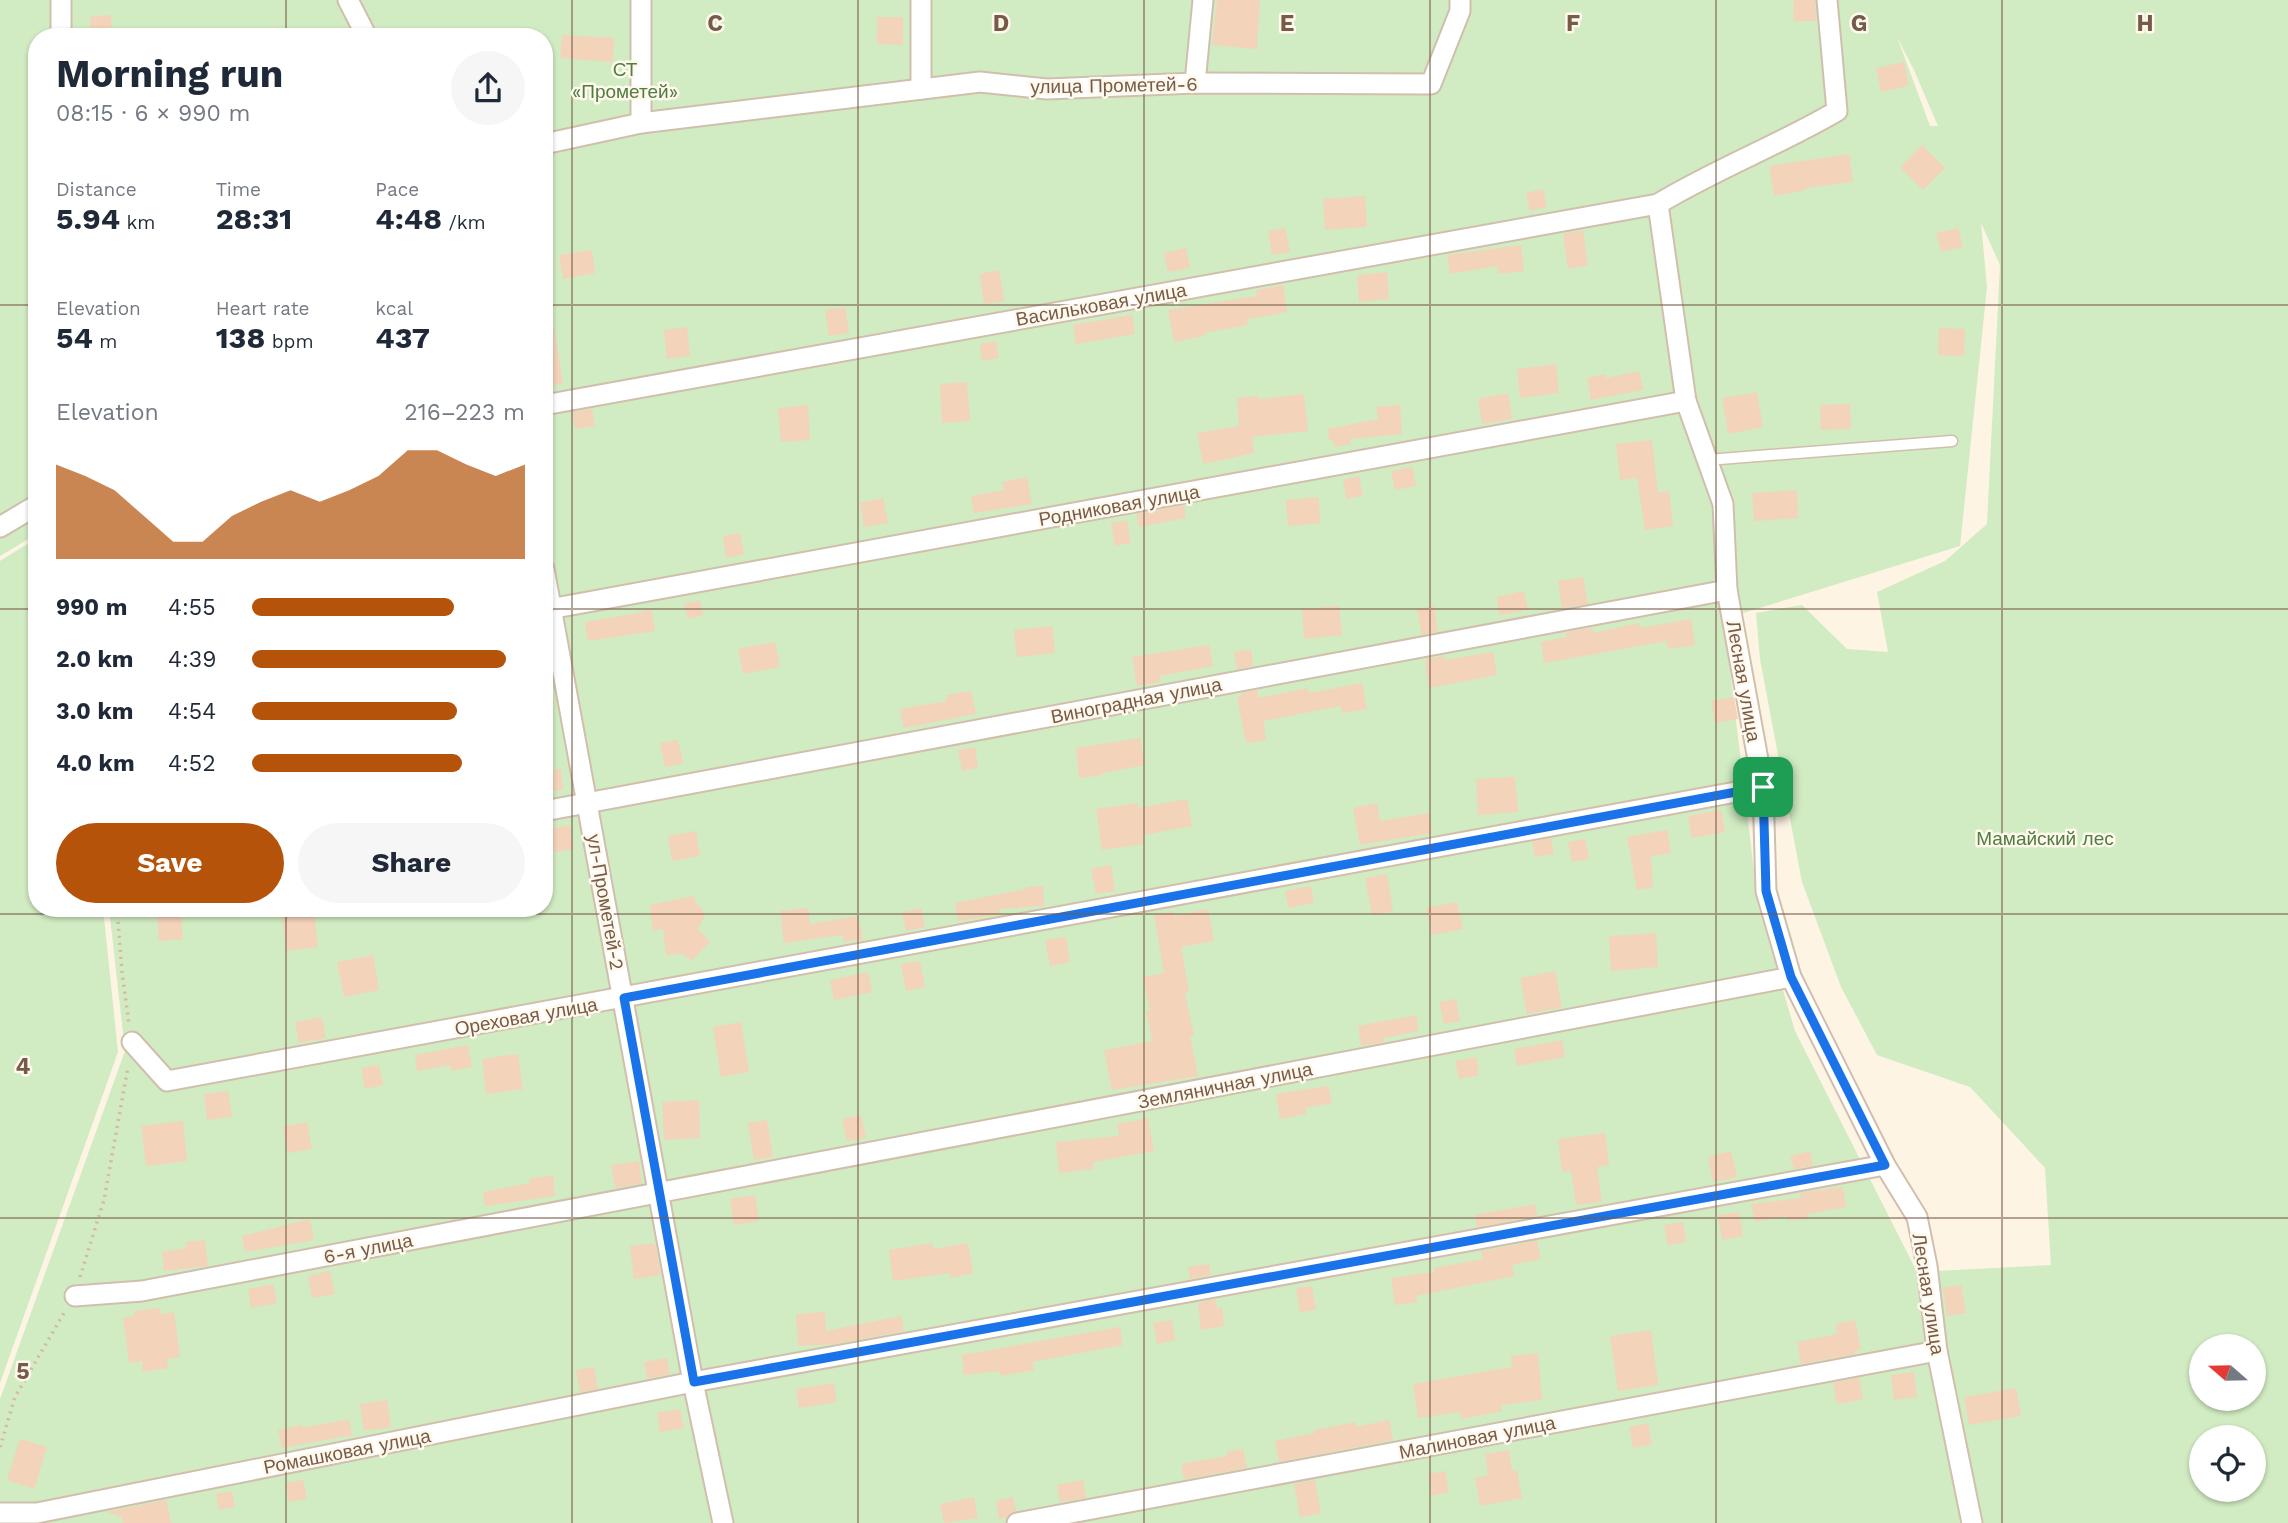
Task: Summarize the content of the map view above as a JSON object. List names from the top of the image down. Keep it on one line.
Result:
{"streets":{"street":["улица Прометей-6","Васильковая улица","Родниковая улица","Лесная улица","Виноградная улица","ул-Прометей-2","Ореховая улица","Земляничная улица","6-я улица","Малиновая улица","Ромашковая улица"]},"crossings":[["Васильковая улица","Лесная улица"],["Родниковая улица","Лесная улица"],["Лесная улица","Виноградная улица"],["Лесная улица","Ореховая улица"],["Лесная улица","Земляничная улица"],["Лесная улица","Малиновая улица"],["Лесная улица","Ромашковая улица"],["Виноградная улица","ул-Прометей-2"],["ул-Прометей-2","Ореховая улица"],["ул-Прометей-2","Земляничная улица"],["ул-Прометей-2","6-я улица"],["ул-Прометей-2","Ромашковая улица"],["Земляничная улица","6-я улица"]],"parks":["СТ «Прометей»","Мамайский лес"],"north":"left","page":{"heading":["Morning run","08:15 · 6 × 990 m"],"stats":[["Distance","5.94 km"],["Time","28:31"],["Pace","4:48 /km"],["Elevation","54 m"],["Heart rate","138 bpm"],["kcal","437"]],"chart":["Elevation","216–223 m"],"list":[{"name":"990 m","note":"4:55"},{"name":"2.0 km","note":"4:39"},{"name":"3.0 km","note":"4:54"},{"name":"4.0 km","note":"4:52"}],"buttons":["Save","Share"]},"grid":{"columns":["C","D","E","F","G","H"],"rows":["4","5"]}}
